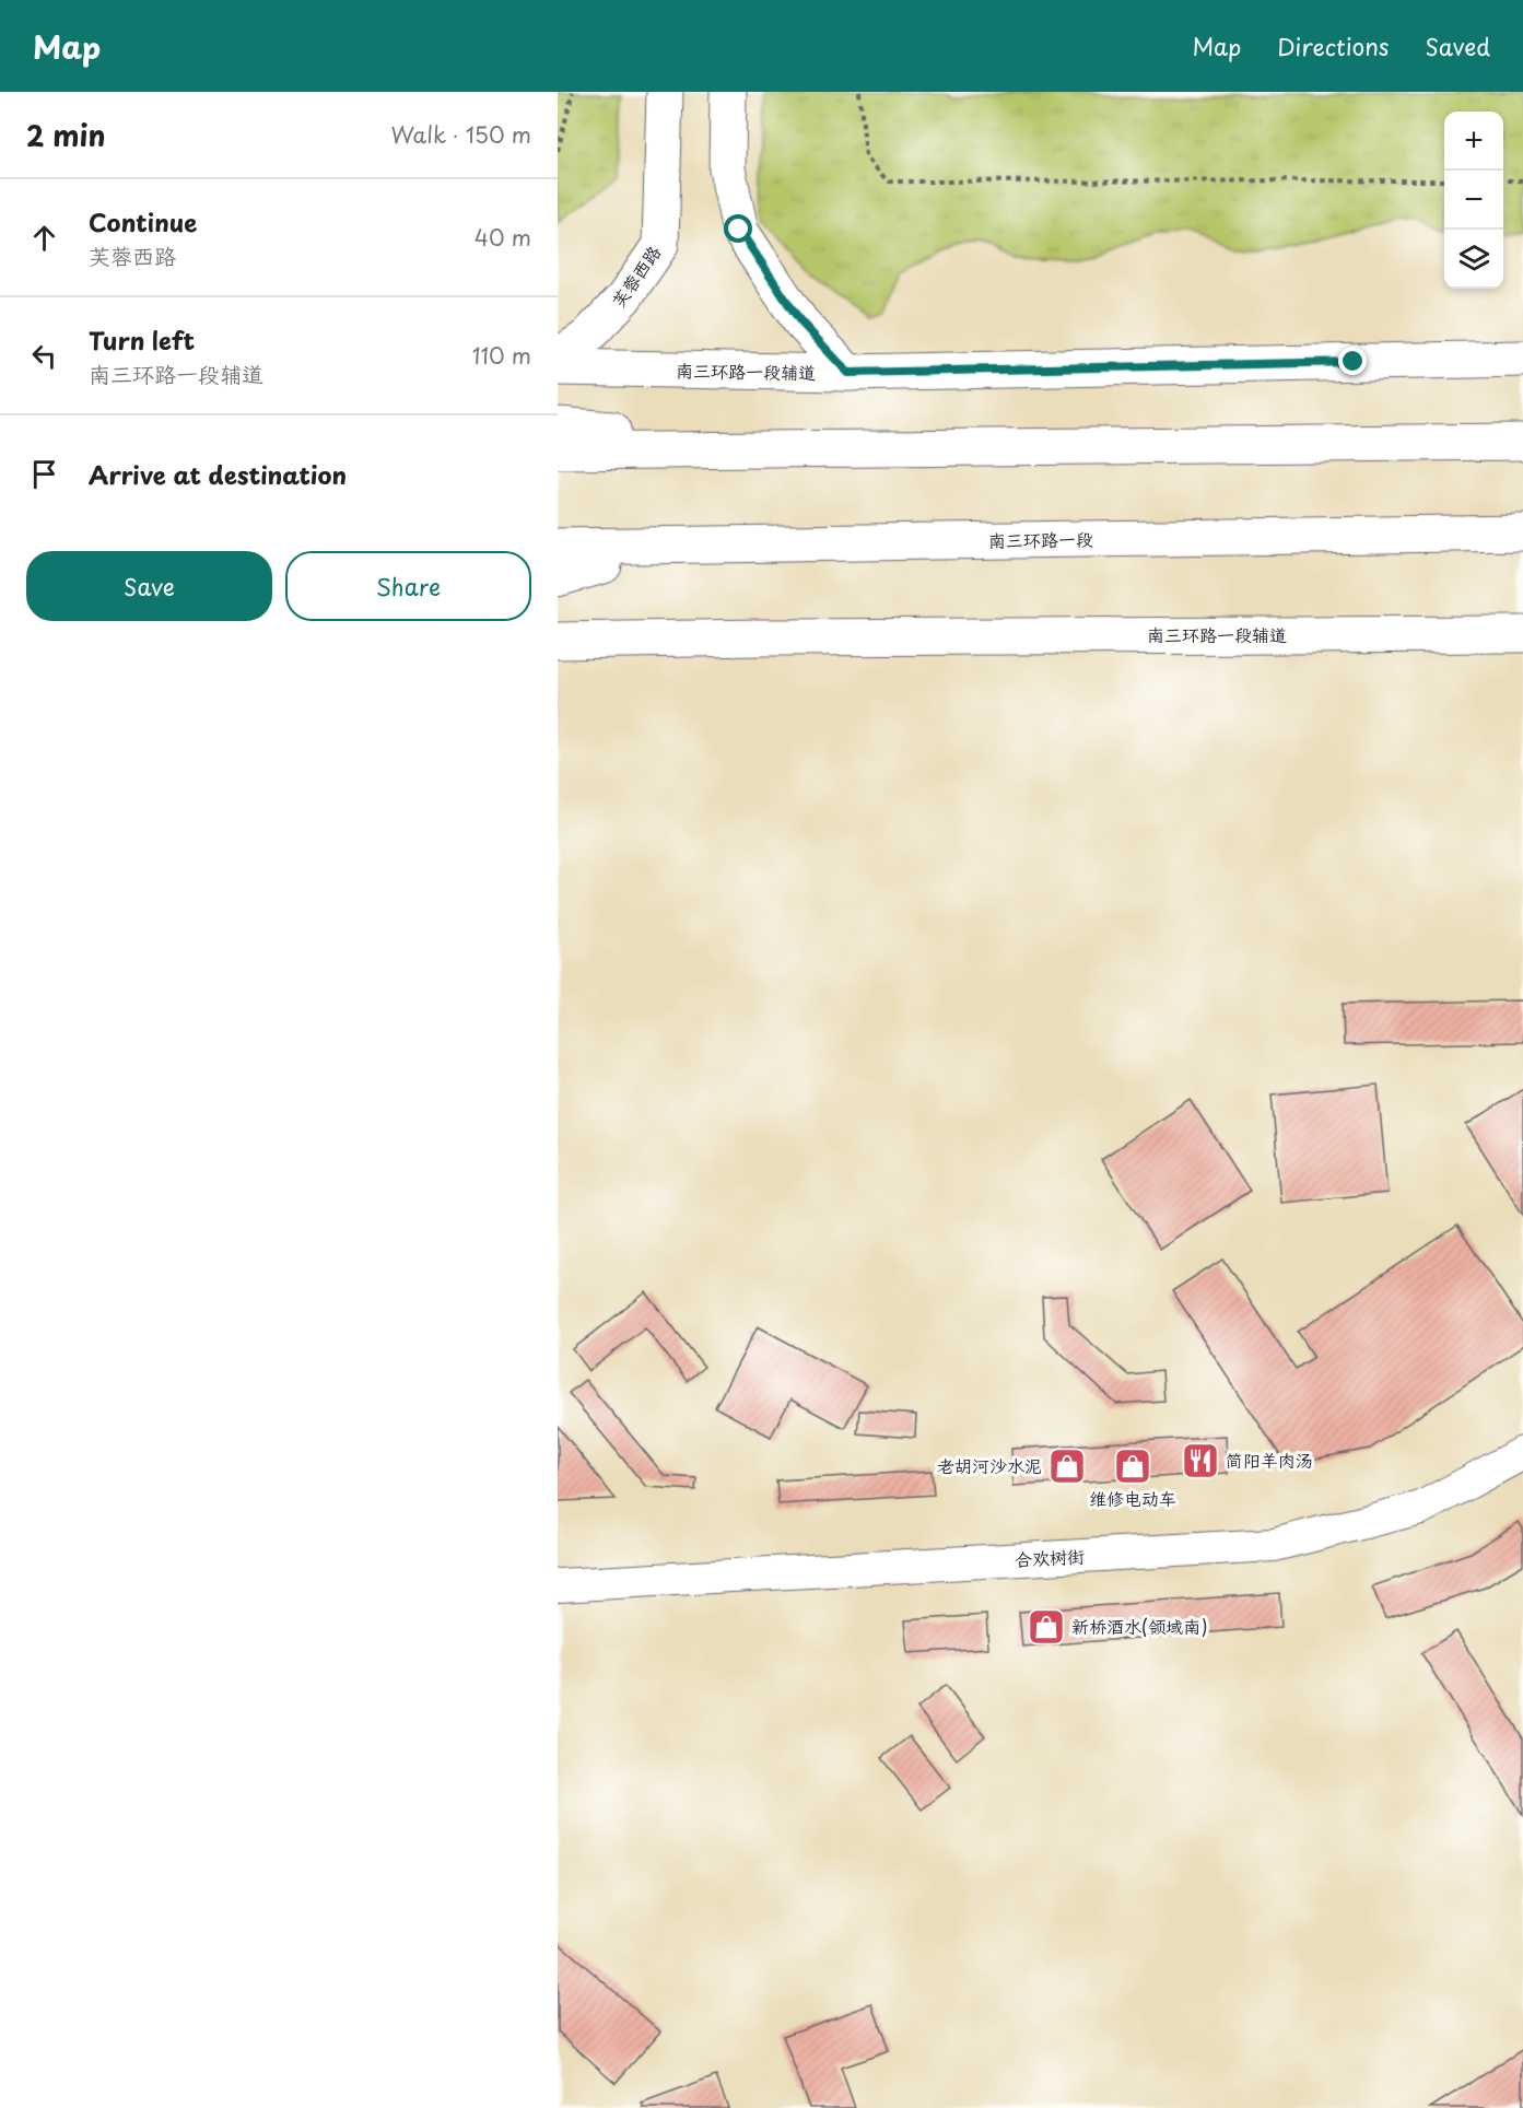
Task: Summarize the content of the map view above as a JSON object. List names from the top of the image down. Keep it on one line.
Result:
{"streets":{"main road":["芙蓉西路","南三环路一段辅道","南三环路一段"],"street":["合欢树街"]},"places":{"restaurant":["简阳羊肉汤"],"shop":["老胡河沙水泥","维修电动车","新桥酒水(领域南)"]},"page":{"header":"Map","nav":["Map","Directions","Saved"],"heading":["2 min","Walk · 150 m"],"map_buttons":["+","−"],"list":[["Continue","芙蓉西路","40 m"],["Turn left","南三环路一段辅道","110 m"],"Arrive at destination"],"buttons":["Save","Share"]}}
